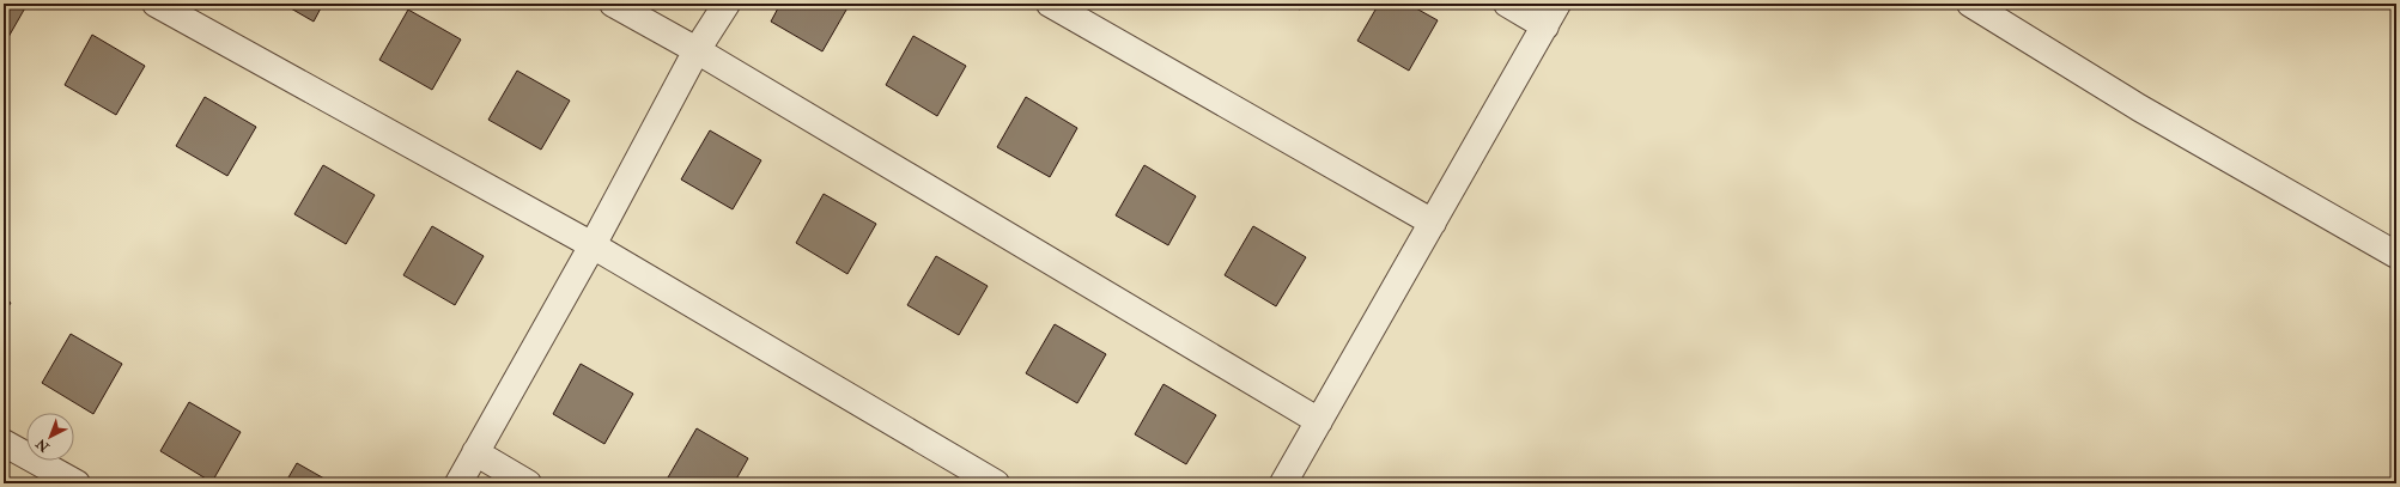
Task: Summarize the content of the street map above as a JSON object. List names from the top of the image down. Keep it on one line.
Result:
{"north":"bottom left"}
